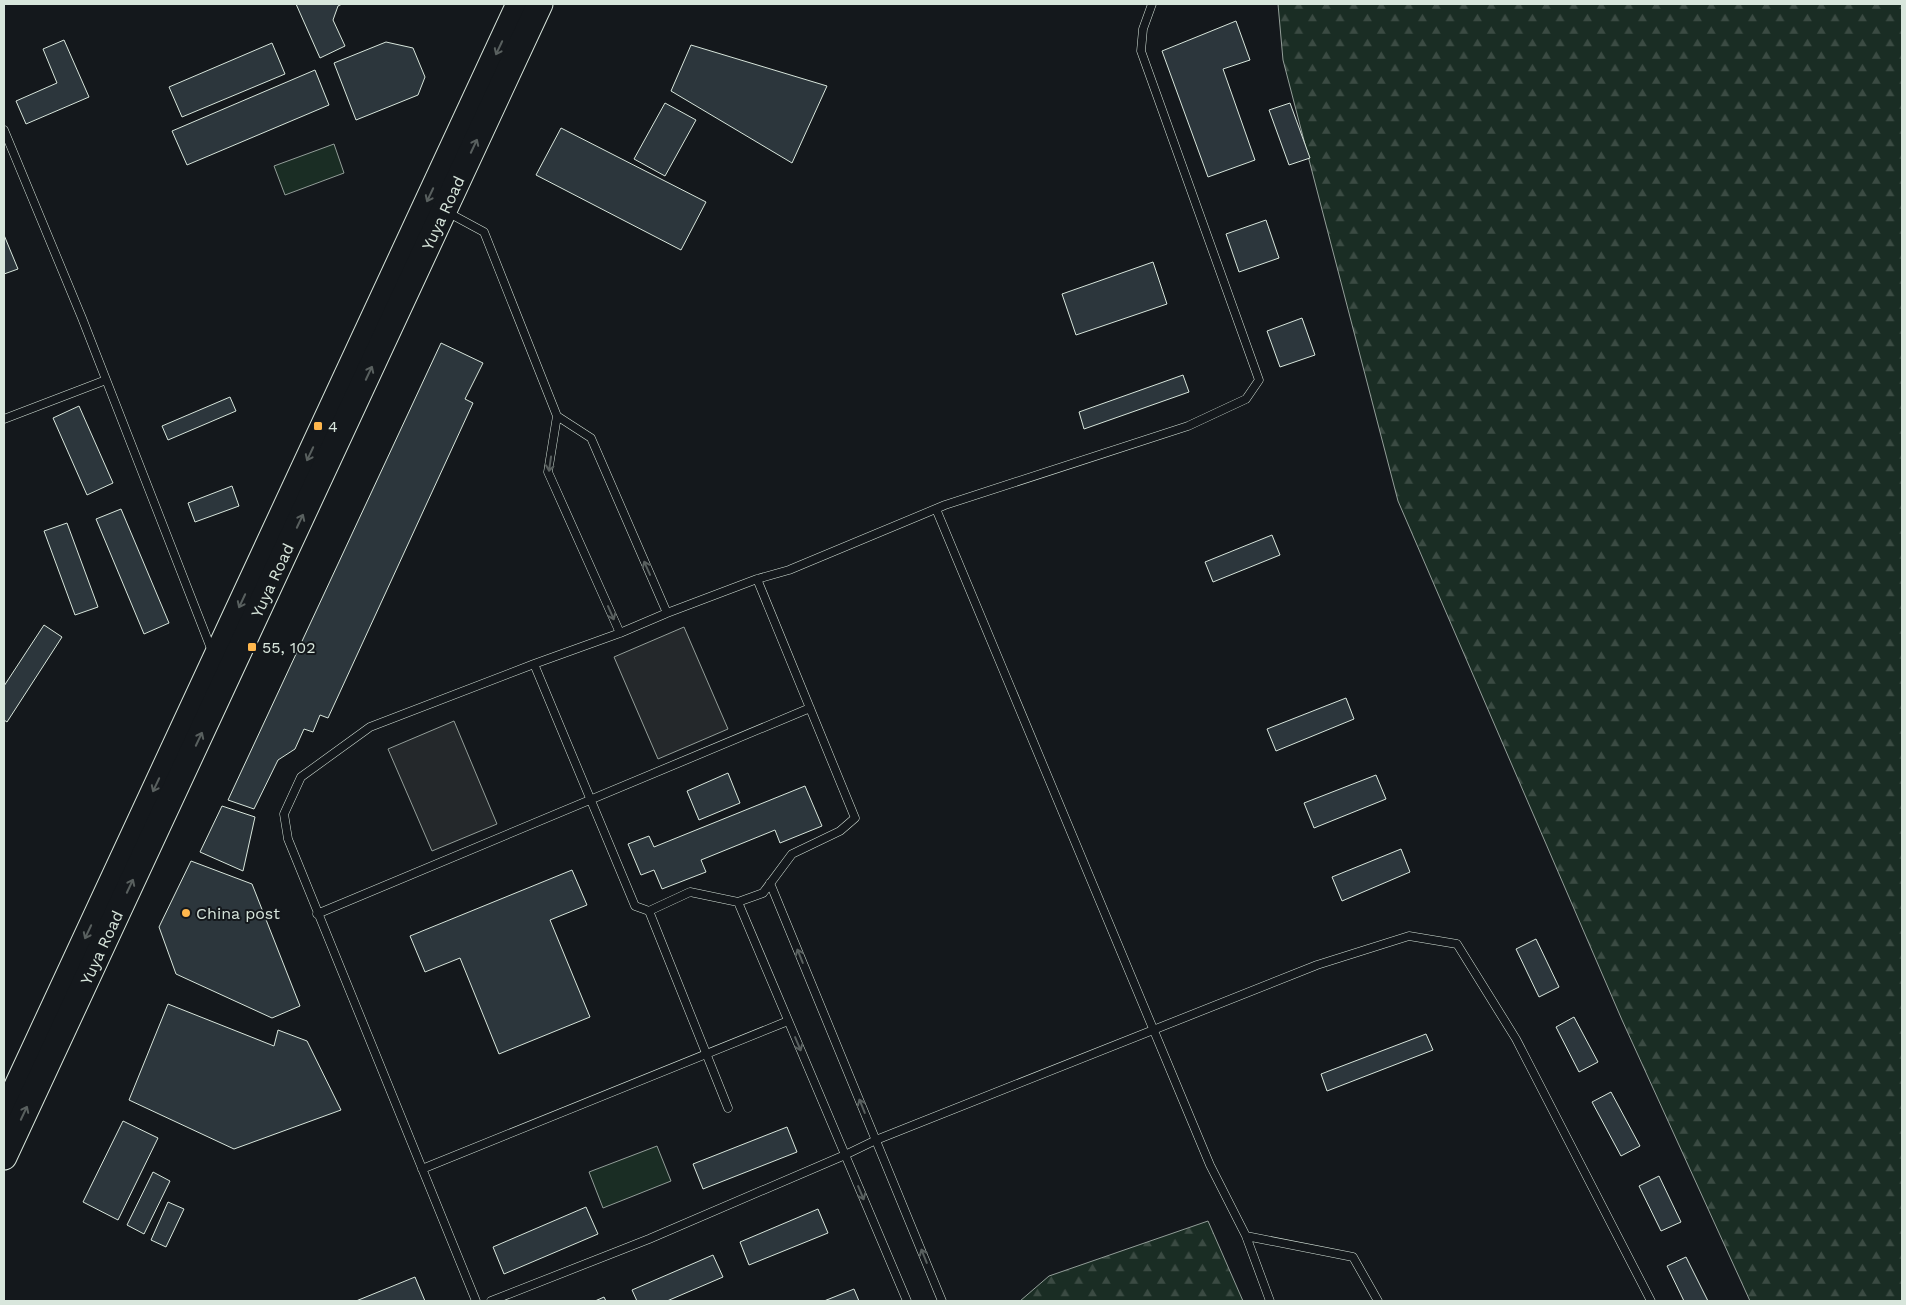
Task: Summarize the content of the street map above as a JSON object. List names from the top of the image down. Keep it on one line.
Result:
{"streets":{"highway":["Yuya Road"]},"places":{"transit":["4","55, 102"],"other":["China post"]}}
